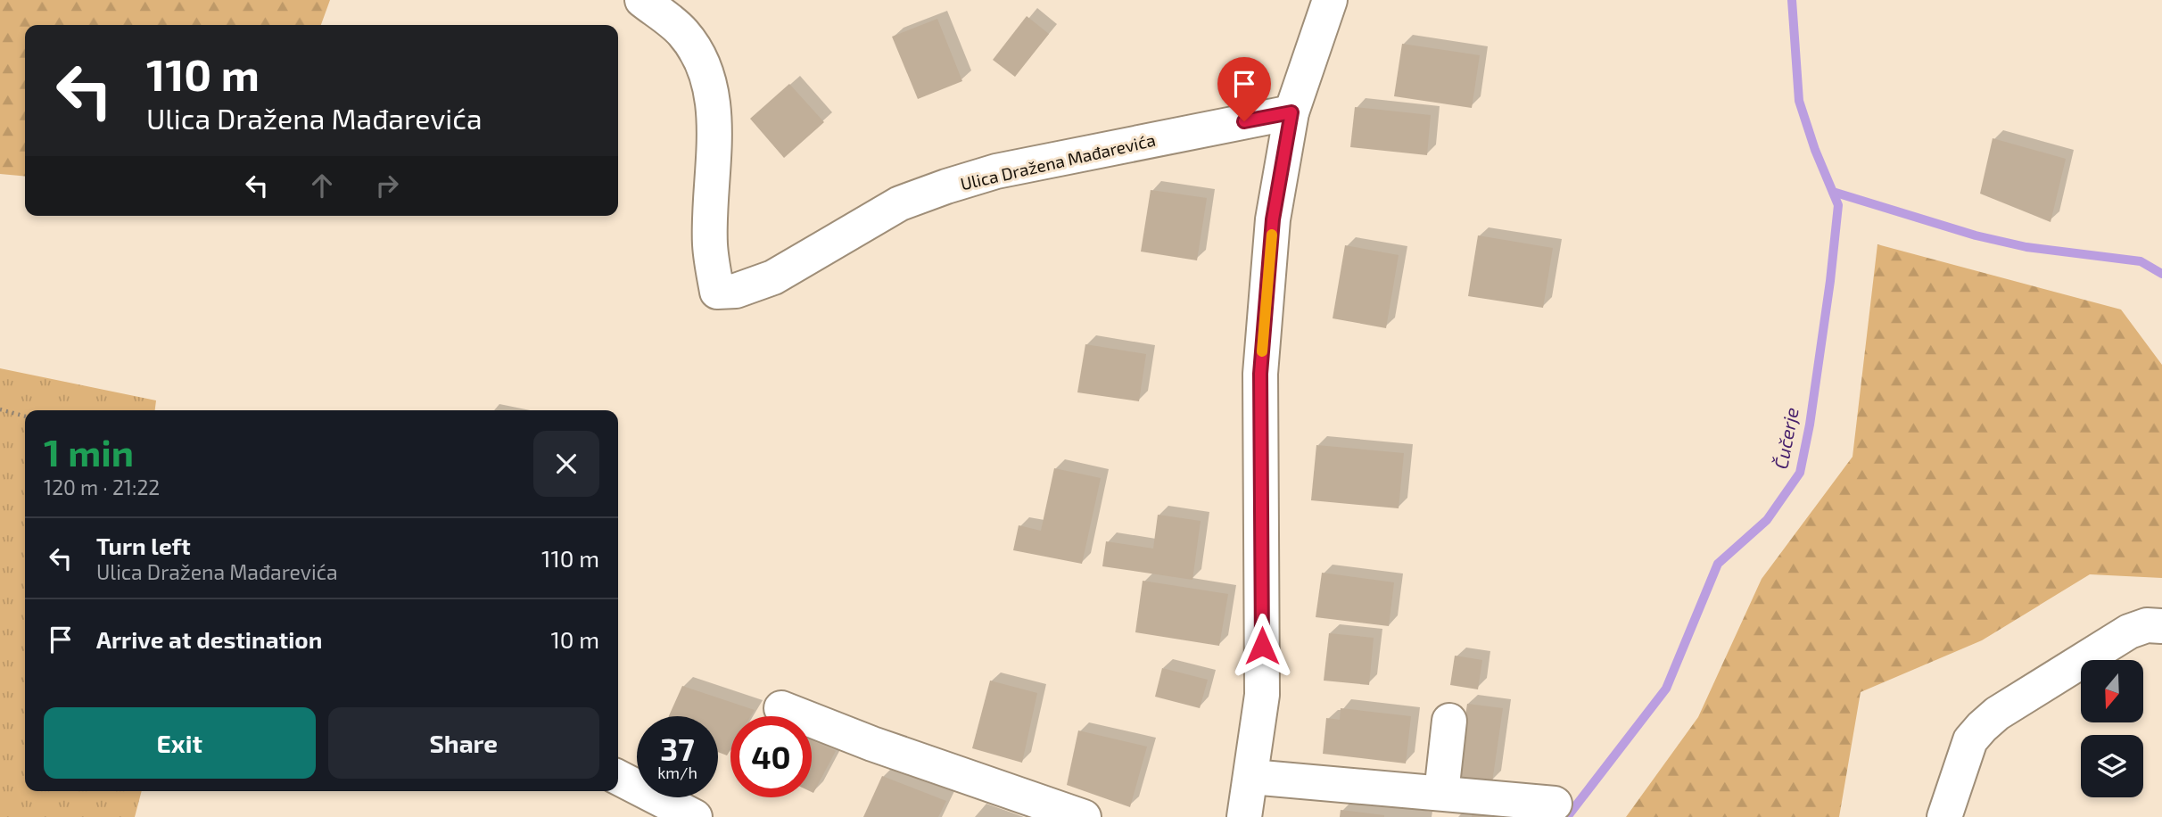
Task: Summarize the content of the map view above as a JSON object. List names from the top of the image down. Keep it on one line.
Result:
{"streets":{"street":["Ulica Dražena Mađarevića"]},"water":["Čučerje"],"north":"bottom","page":{"turn":["110 m","Ulica Dražena Mađarevića"],"heading":["1 min","120 m · 21:22"],"list":[{"name":"Turn left","note":"Ulica Dražena Mađarevića","value":"110 m"},{"name":"Arrive at destination","value":"10 m"}],"buttons":["Exit","Share"],"speed":"37 km/h","limit":"40"}}
